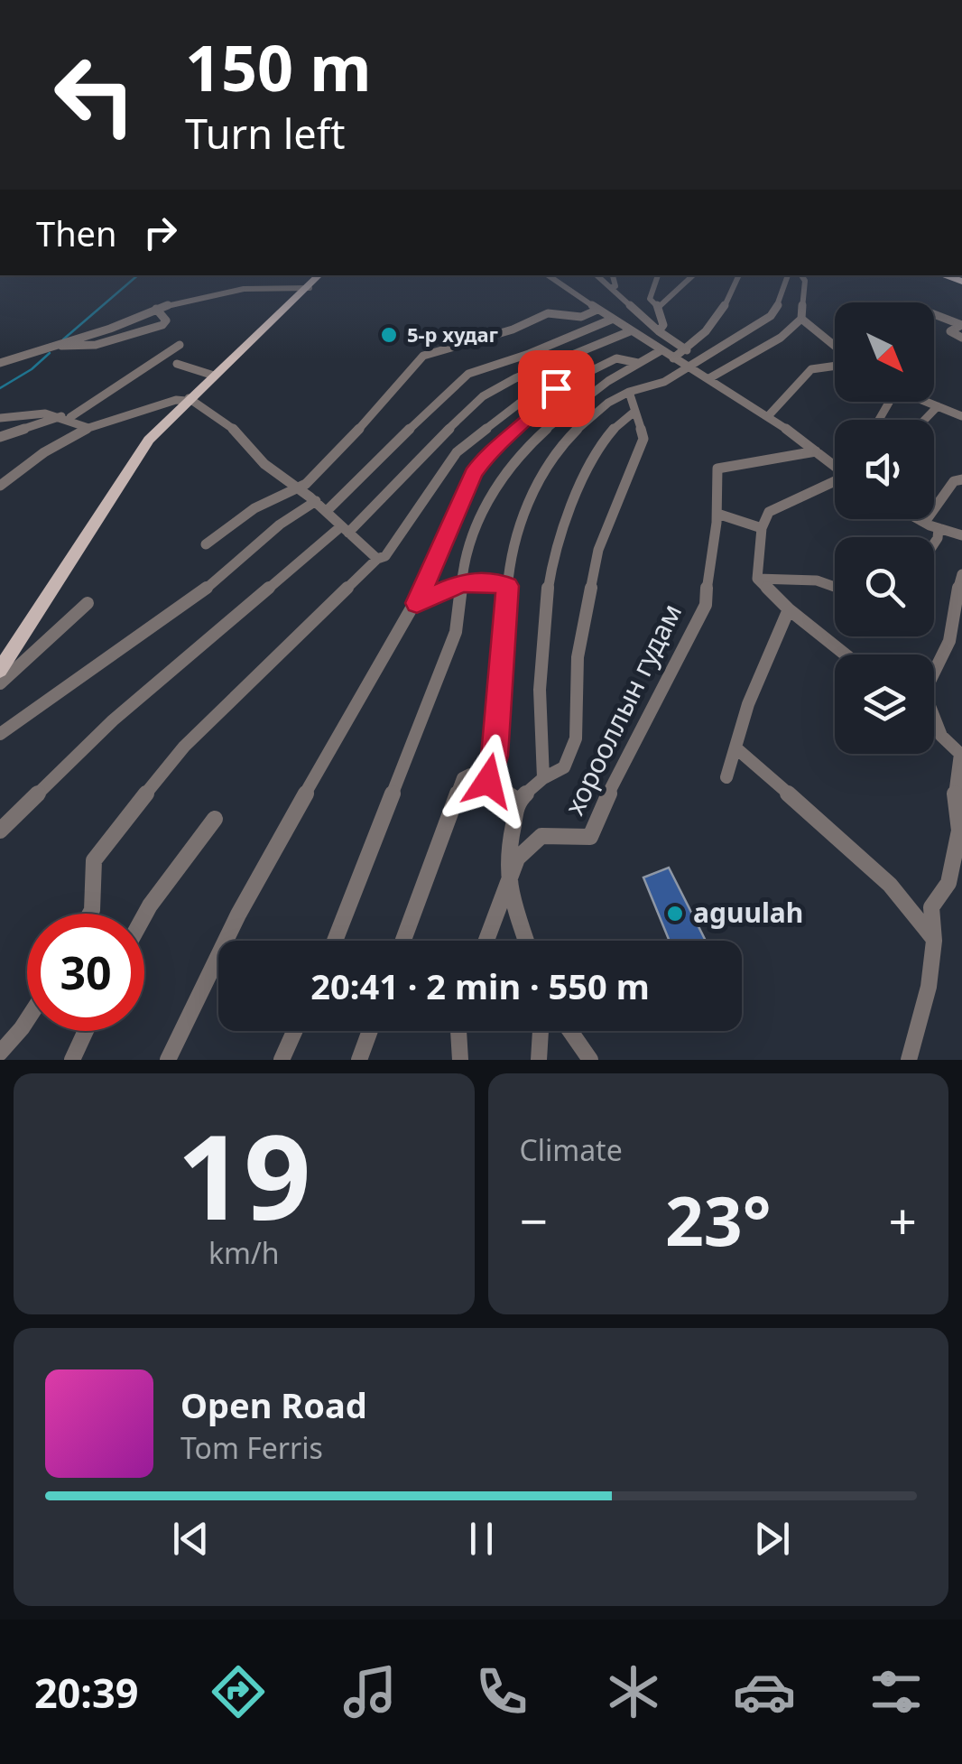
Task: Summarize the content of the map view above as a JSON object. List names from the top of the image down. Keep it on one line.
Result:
{"streets":{"street":["хорооллын гудам"]},"places":["5-р худаг","aguulah"],"north":"bottom right","page":{"turn":["150 m","Turn left"],"then":"Then","limit":"30","trip":"20:41 · 2 min · 550 m","tile":[["19","km/h"],"Climate"],"heat":["−","23°","+"],"song":["Open Road","Tom Ferris"],"tabs":"20:39"}}
